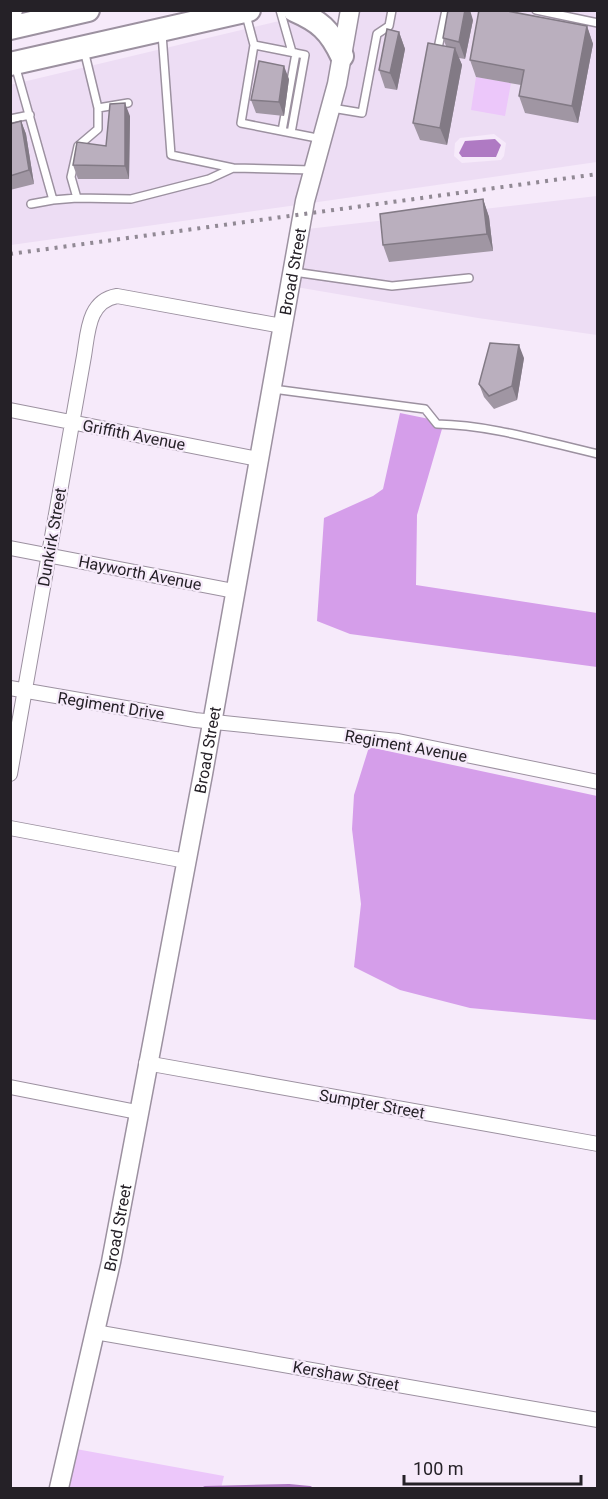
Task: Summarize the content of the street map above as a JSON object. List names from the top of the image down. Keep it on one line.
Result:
{"streets":{"street":["Broad Street","Griffith Avenue","Dunkirk Street","Hayworth Avenue","Regiment Drive","Regiment Avenue","Sumpter Street","Kershaw Street"]},"crossings":[["Broad Street","Griffith Avenue"],["Broad Street","Dunkirk Street"],["Broad Street","Hayworth Avenue"],["Broad Street","Regiment Drive"],["Broad Street","Regiment Avenue"],["Broad Street","Sumpter Street"],["Broad Street","Kershaw Street"],["Griffith Avenue","Dunkirk Street"],["Dunkirk Street","Hayworth Avenue"],["Dunkirk Street","Regiment Drive"],["Regiment Drive","Regiment Avenue"]],"scale_bar":"100 m"}
